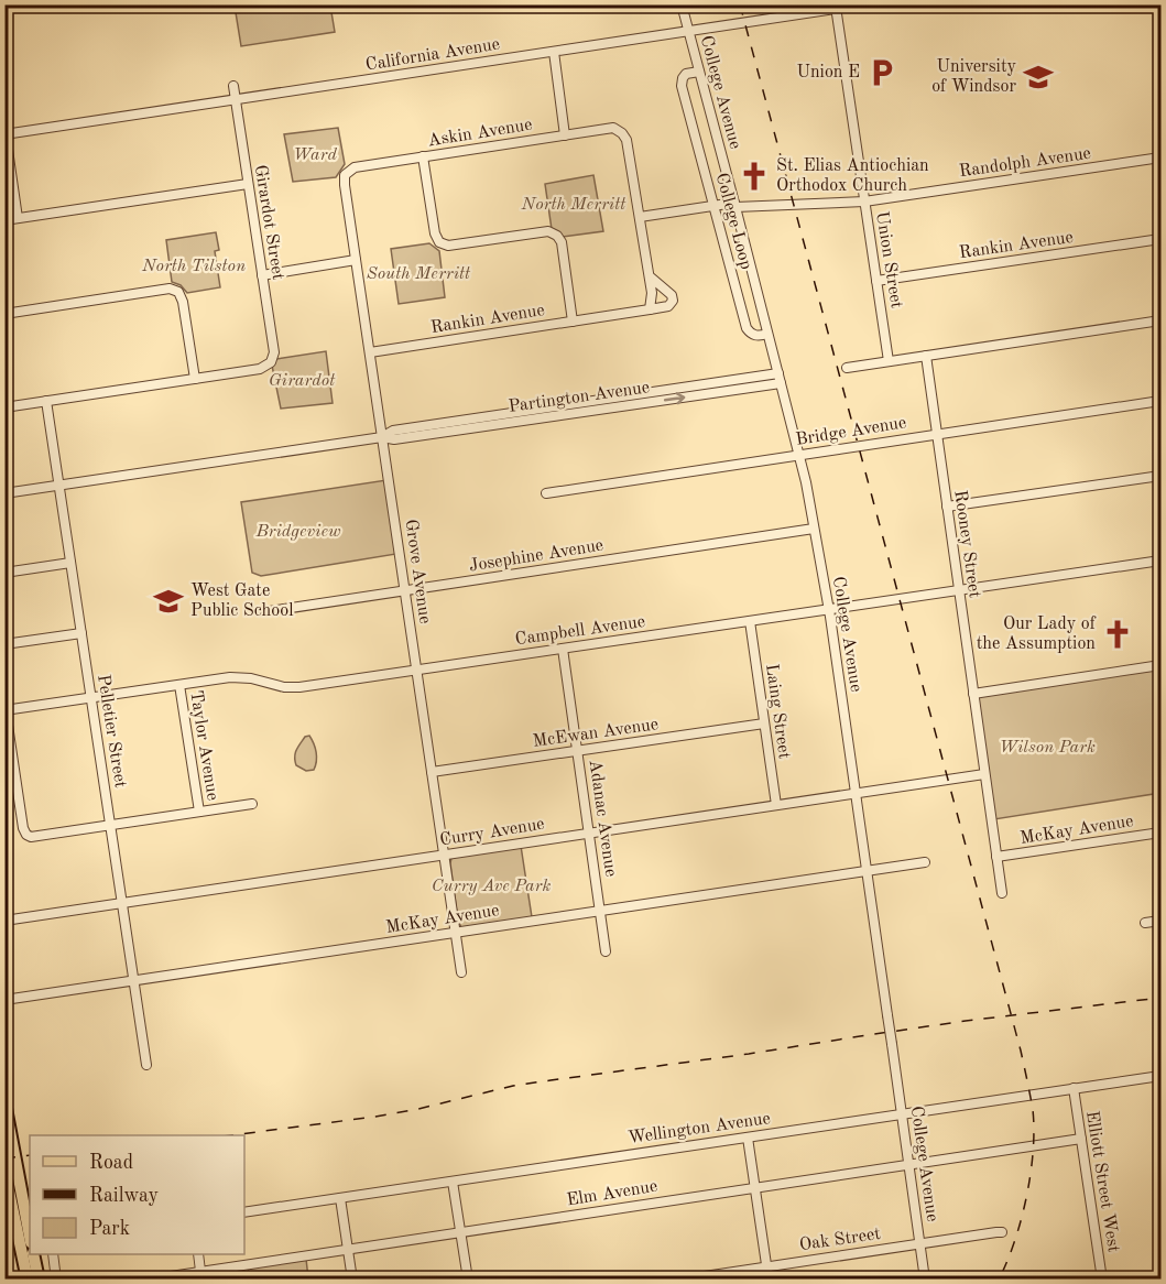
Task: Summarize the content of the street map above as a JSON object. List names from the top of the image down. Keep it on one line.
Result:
{"streets":{"street":["California Avenue","College Avenue","Askin Avenue","Randolph Avenue","College Loop","Girardot Street","Rankin Avenue","Union Street","Partington Avenue","Bridge Avenue","Rooney Street","Josephine Avenue","Grove Avenue","Campbell Avenue","Laing Street","Pelletier Street","McEwan Avenue","Taylor Avenue","Adanac Avenue","McKay Avenue","Curry Avenue","Wellington Avenue","Elliott Street West","Elm Avenue","Oak Street"]},"crossings":[["California Avenue","College Avenue"],["California Avenue","Girardot Street"],["California Avenue","Union Street"],["College Avenue","Randolph Avenue"],["College Avenue","College Loop"],["College Avenue","Partington Avenue"],["College Avenue","Bridge Avenue"],["College Avenue","Josephine Avenue"],["College Avenue","Campbell Avenue"],["College Avenue","McKay Avenue"],["College Avenue","Curry Avenue"],["College Avenue","Wellington Avenue"],["College Avenue","Elm Avenue"],["College Avenue","Oak Street"],["Askin Avenue","Randolph Avenue"],["Askin Avenue","Grove Avenue"],["Randolph Avenue","College Loop"],["Randolph Avenue","Union Street"],["Rankin Avenue","Union Street"],["Rankin Avenue","Grove Avenue"],["Partington Avenue","Grove Avenue"],["Partington Avenue","Pelletier Street"],["Bridge Avenue","Rooney Street"],["Rooney Street","Campbell Avenue"],["Rooney Street","McKay Avenue"],["Rooney Street","Curry Avenue"],["Josephine Avenue","Grove Avenue"],["Grove Avenue","Campbell Avenue"],["Grove Avenue","McEwan Avenue"],["Grove Avenue","McKay Avenue"],["Grove Avenue","Curry Avenue"],["Campbell Avenue","Laing Street"],["Campbell Avenue","Pelletier Street"],["Campbell Avenue","Taylor Avenue"],["Campbell Avenue","Adanac Avenue"],["Laing Street","McEwan Avenue"],["Laing Street","Curry Avenue"],["Pelletier Street","McKay Avenue"],["Pelletier Street","Curry Avenue"],["McEwan Avenue","Adanac Avenue"],["Adanac Avenue","McKay Avenue"],["Adanac Avenue","Curry Avenue"],["Wellington Avenue","Elliott Street West"],["Elliott Street West","Elm Avenue"]],"parks":["Ward","North Merritt","North Tilston","South Merritt","Girardot","Bridgeview","Wilson Park","Curry Ave Park"],"places":{"parking":["Union E"],"school or university":["University of Windsor","West Gate Public School"],"church":["St. Elias Antiochian Orthodox Church","Our Lady of the Assumption"]},"legend":["Road","Railway","Park"]}
